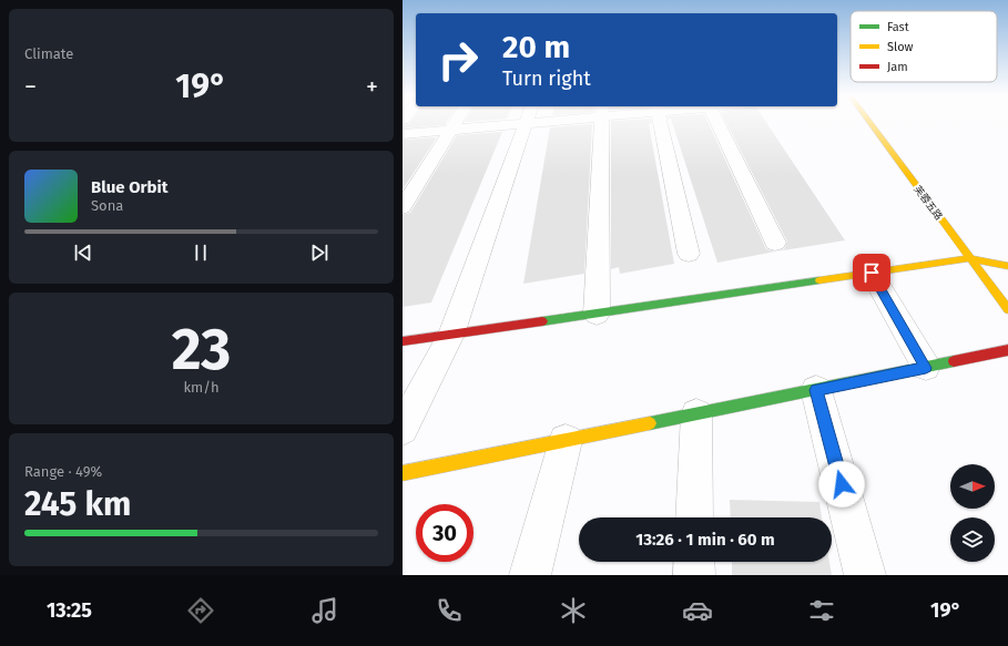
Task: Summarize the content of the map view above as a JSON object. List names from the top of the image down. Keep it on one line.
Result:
{"streets":{"street":["芙蓉五路"]},"legend":["Fast","Slow","Jam"],"north":"right","page":{"tile":["Climate",["23","km/h"],["Range · 49%","245 km"]],"turn":["20 m","Turn right"],"heat":["−","19°","+"],"song":["Blue Orbit","Sona"],"limit":"30","trip":"13:26 · 1 min · 60 m","tabs":["13:25","19°"]}}
